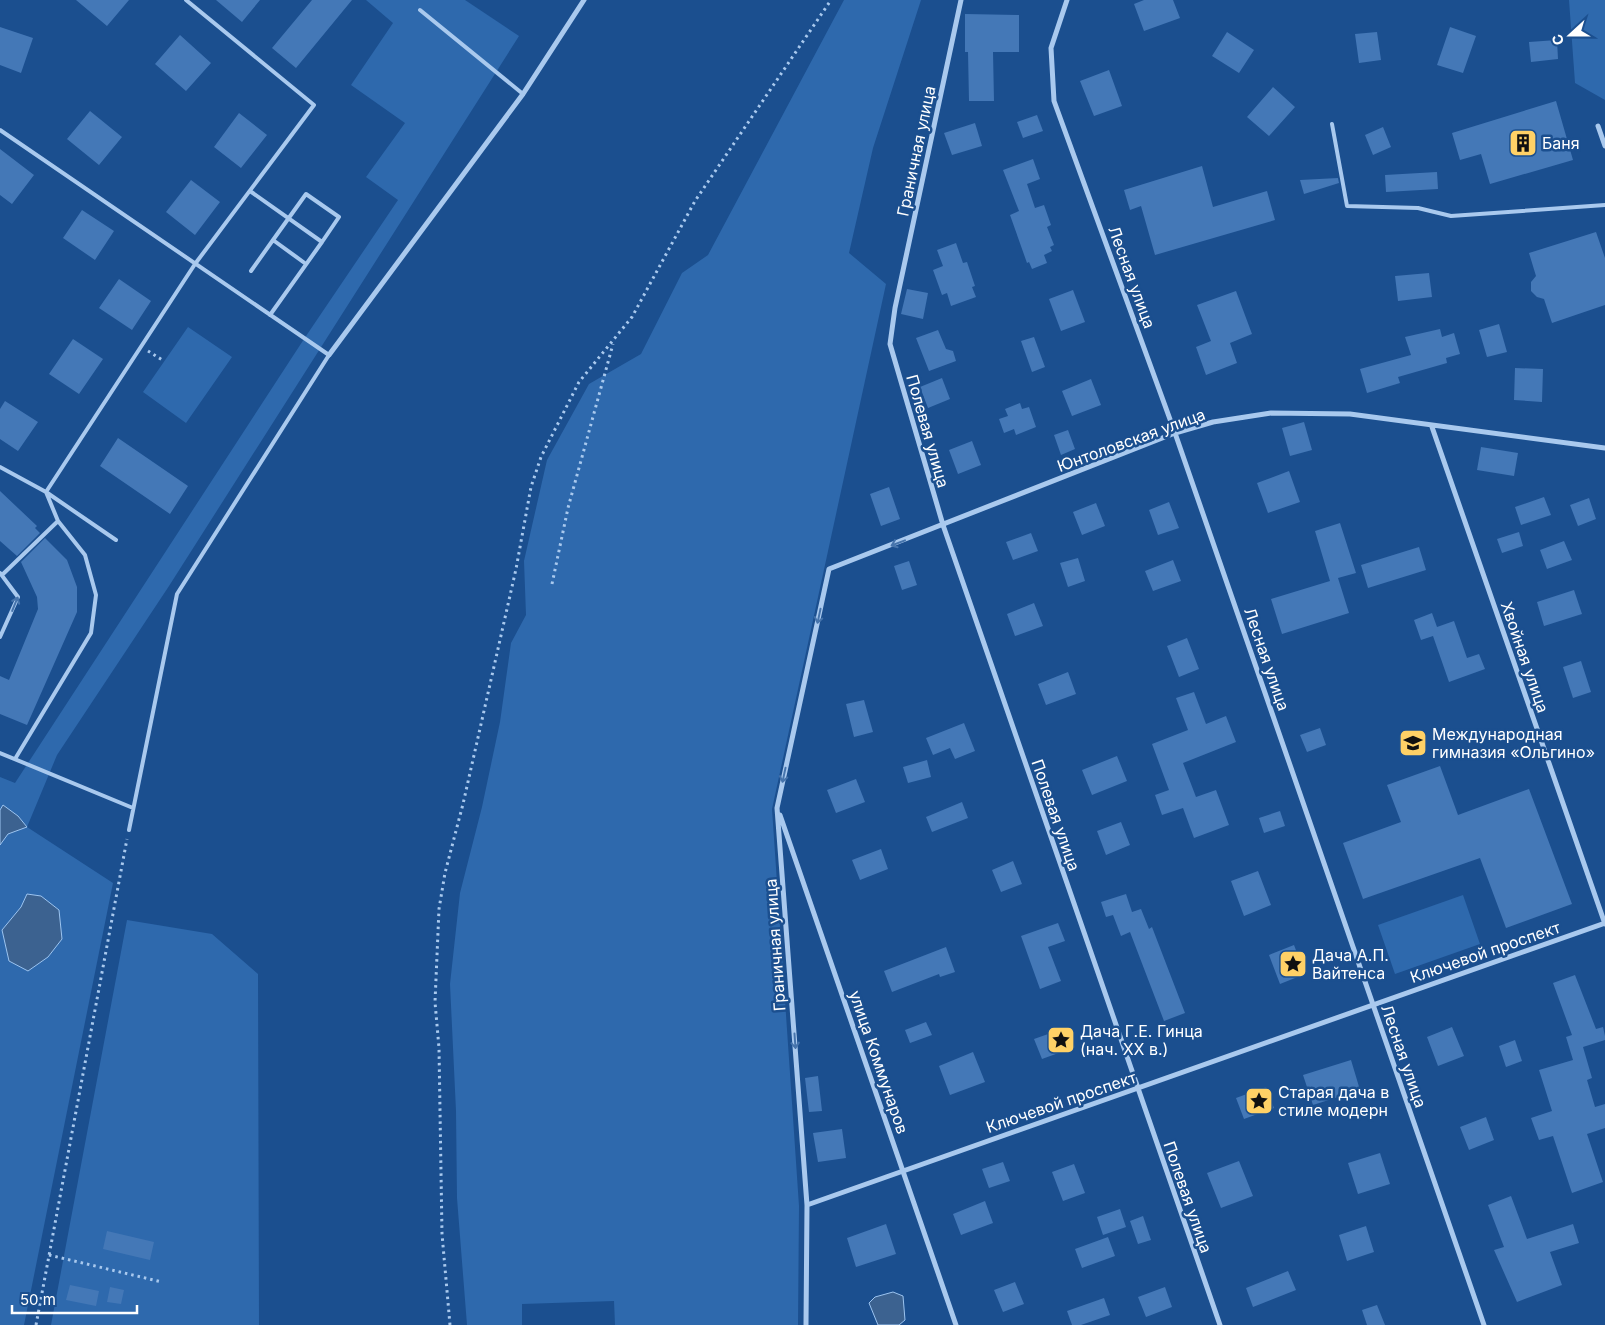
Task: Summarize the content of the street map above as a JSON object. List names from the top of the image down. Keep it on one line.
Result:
{"streets":{"street":["Граничная улица","Лесная улица","Полевая улица","Юнтоловская улица","Хвойная улица","Ключевой проспект","улица Коммунаров"]},"crossings":[["Граничная улица","Полевая улица"],["Граничная улица","Юнтоловская улица"],["Граничная улица","Ключевой проспект"],["Граничная улица","улица Коммунаров"],["Лесная улица","Юнтоловская улица"],["Лесная улица","Ключевой проспект"],["Полевая улица","Юнтоловская улица"],["Полевая улица","Ключевой проспект"],["Юнтоловская улица","Хвойная улица"],["Хвойная улица","Ключевой проспект"],["Ключевой проспект","улица Коммунаров"]],"one_way":["Граничная улица"],"places":{"building":["Баня"],"school or university":["Международная гимназия «Ольгино»"],"place":["Дача А.П. Вайтенса","Дача Г.Е. Гинца (нач. XX в.)","Старая дача в стиле модерн"]},"scale_bar":"50 m","north":"left"}
